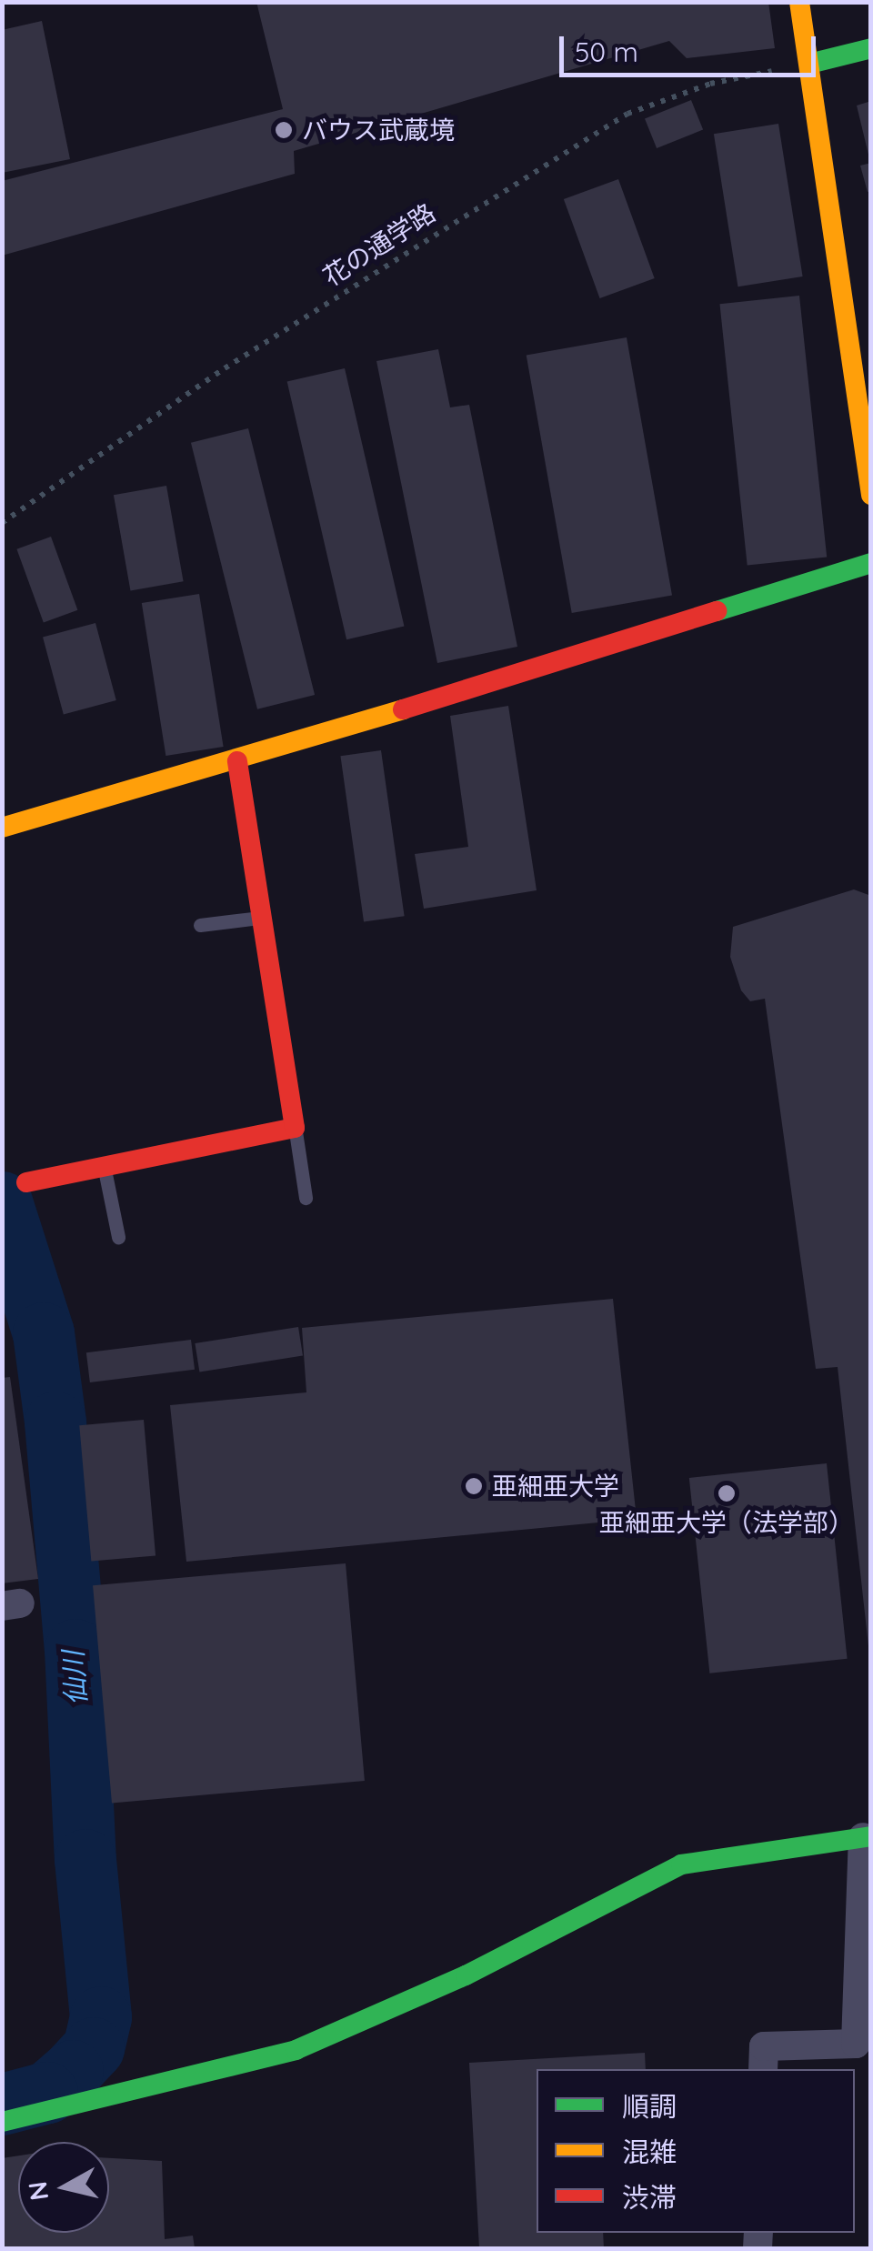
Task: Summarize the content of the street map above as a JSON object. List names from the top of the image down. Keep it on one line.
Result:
{"streets":{"path":["花の通学路"]},"water":["仙川"],"places":["バウス武蔵境","亜細亜大学","亜細亜大学（法学部）"],"legend":["順調","混雑","渋滞"],"scale_bar":"50 m","north":"left"}
